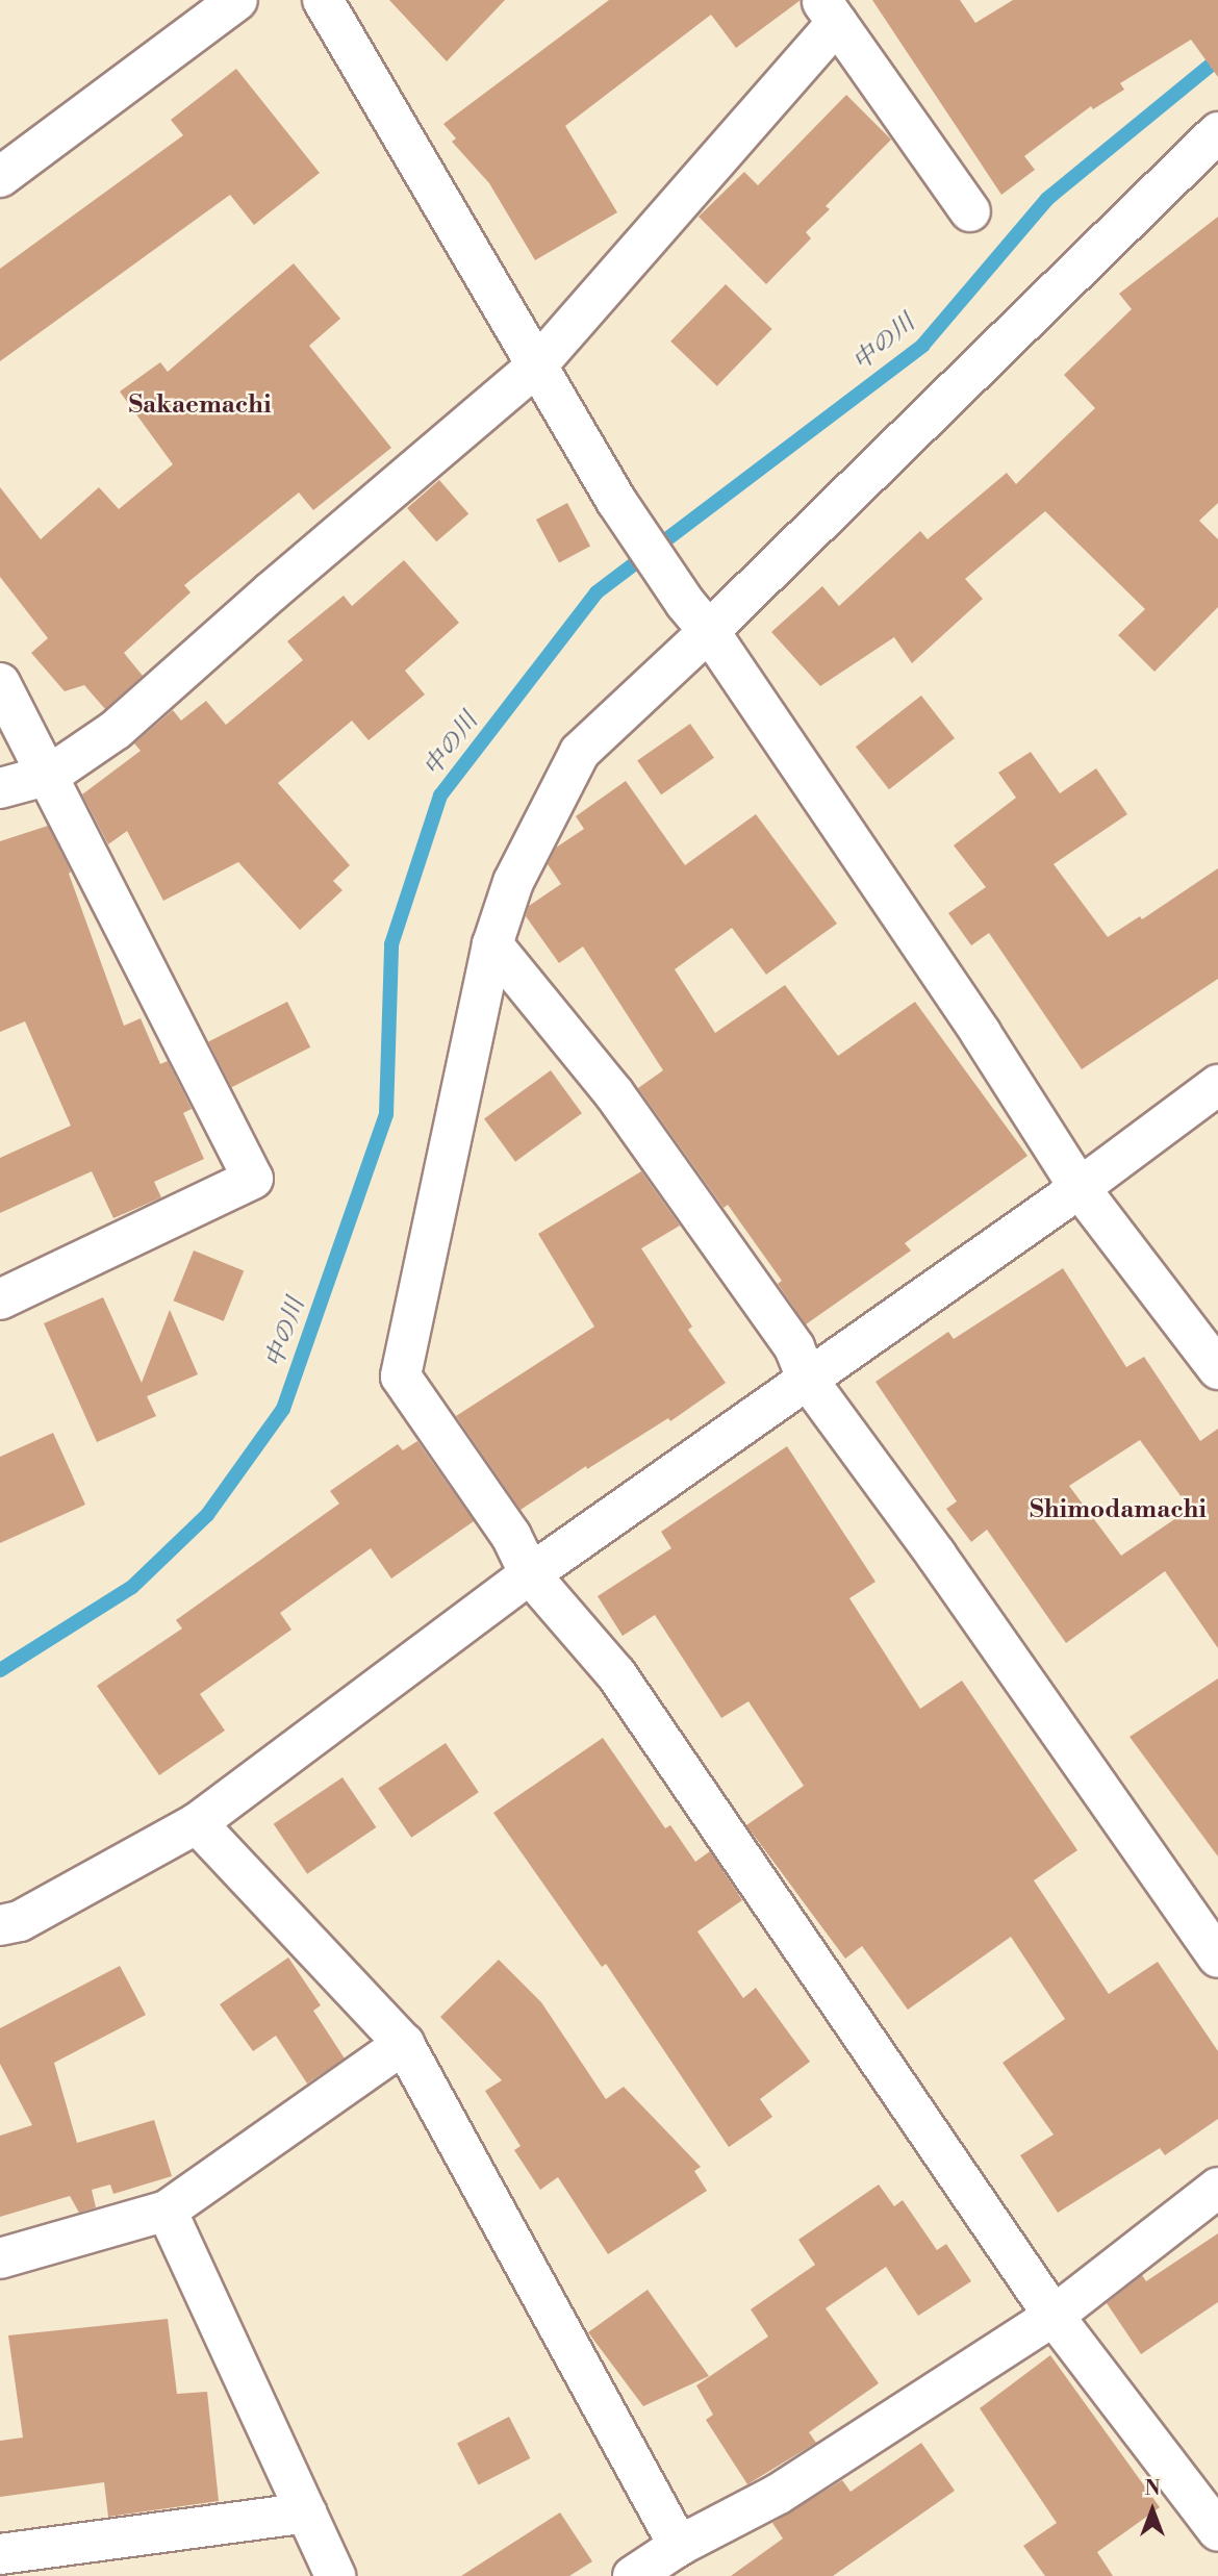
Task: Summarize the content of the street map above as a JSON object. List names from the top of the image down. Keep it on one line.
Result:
{"districts":["Sakaemachi","Shimodamachi"],"water":["中の川"],"north":"top"}
